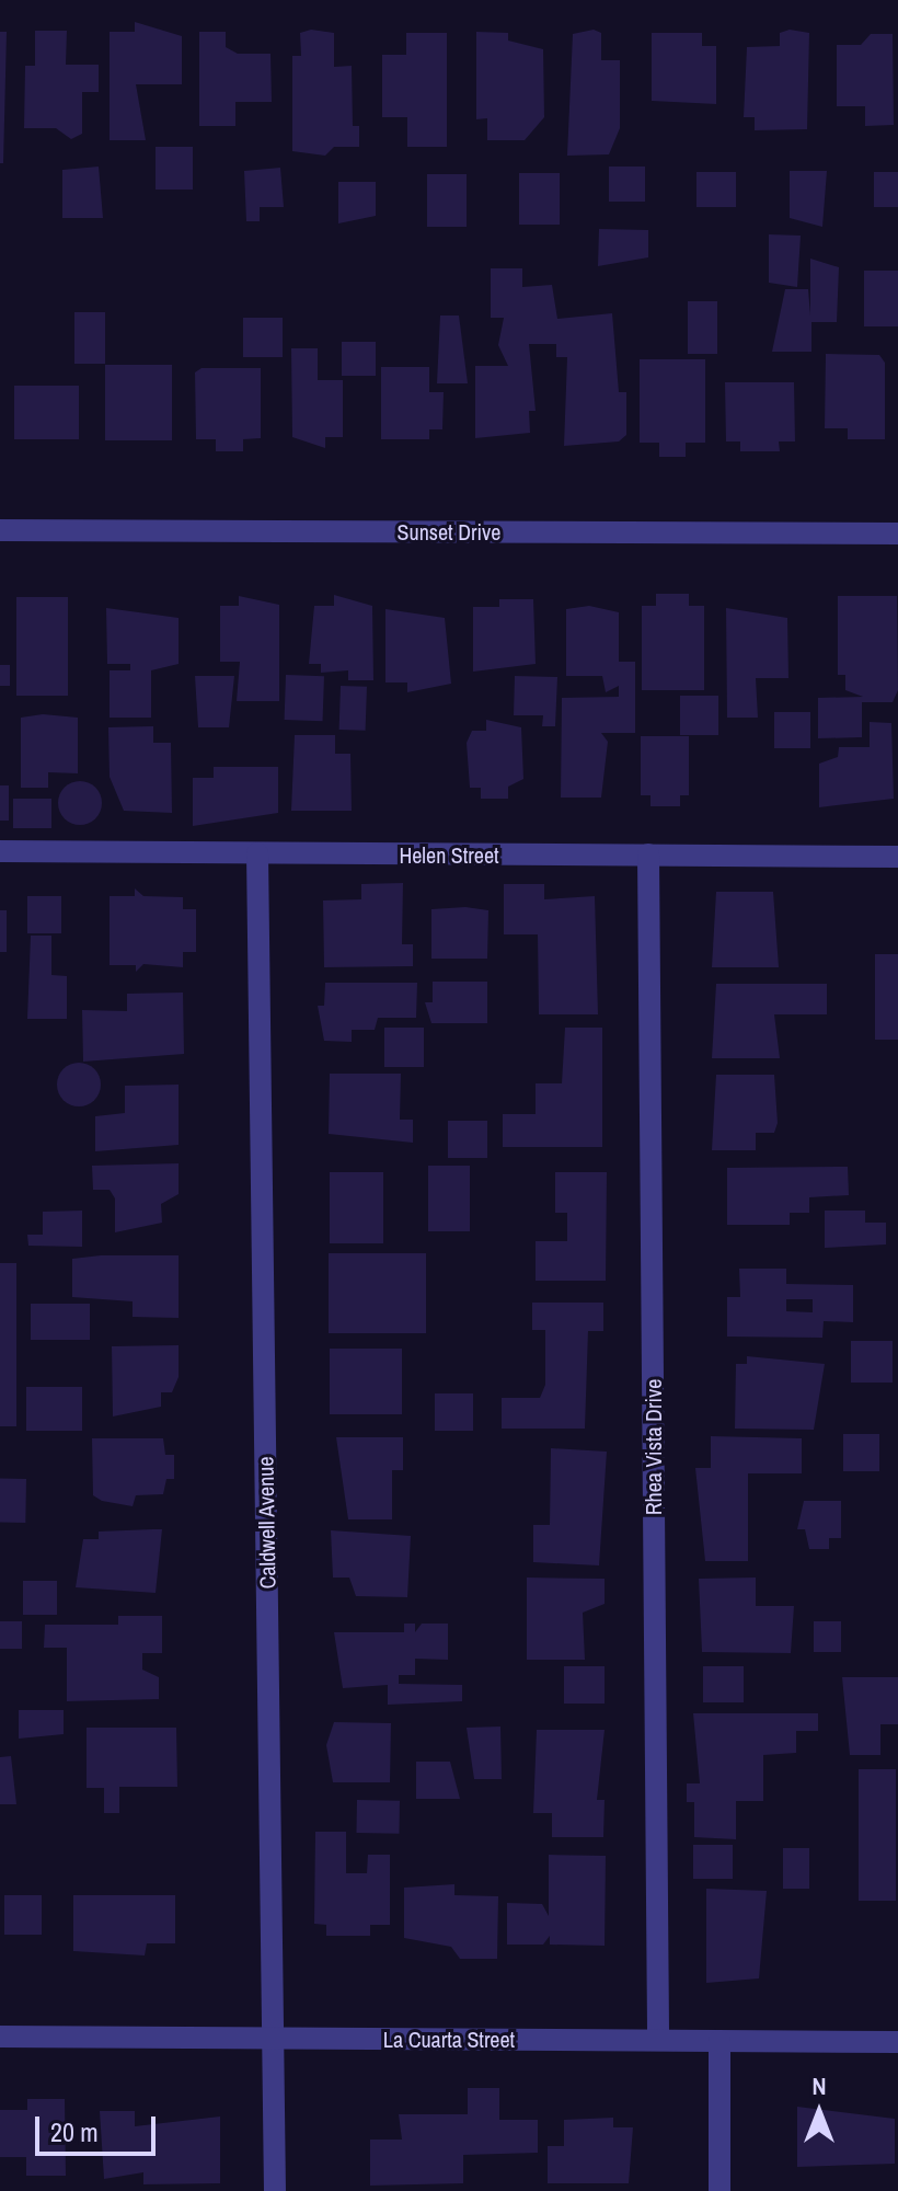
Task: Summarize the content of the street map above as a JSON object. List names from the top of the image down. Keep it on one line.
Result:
{"streets":{"street":["Sunset Drive","Helen Street","Rhea Vista Drive","Caldwell Avenue","La Cuarta Street"]},"crossings":[["Helen Street","Rhea Vista Drive"],["Helen Street","Caldwell Avenue"],["Rhea Vista Drive","La Cuarta Street"],["Caldwell Avenue","La Cuarta Street"]],"scale_bar":"20 m","north":"top"}
